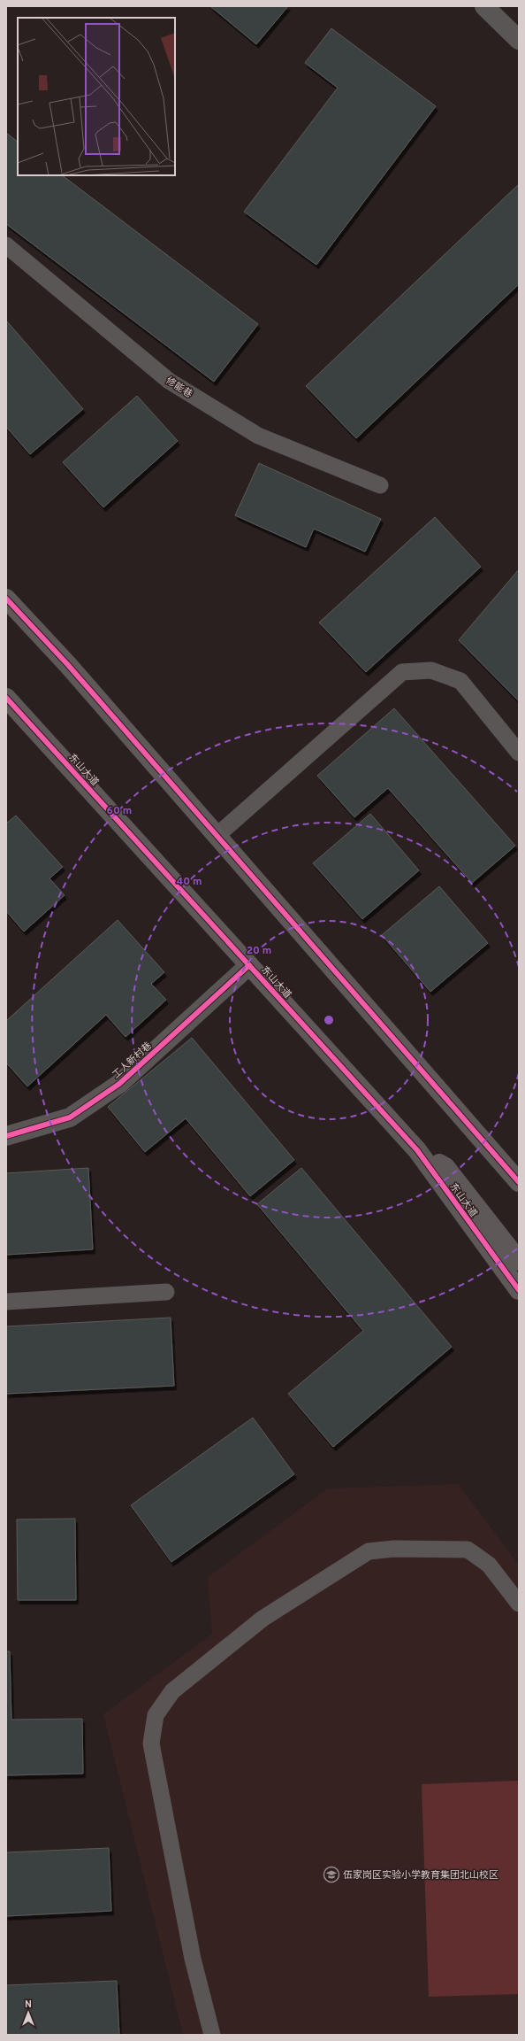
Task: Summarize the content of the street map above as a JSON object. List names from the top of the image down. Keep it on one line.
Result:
{"streets":{"main road":["东山大道"],"street":["工人新村巷"],"lane":["修能巷"]},"crossings":[["东山大道","工人新村巷"]],"places":{"school or university":["伍家岗区实验小学教育集团北山校区"]},"north":"top","rings":["60 m","40 m","20 m"]}
